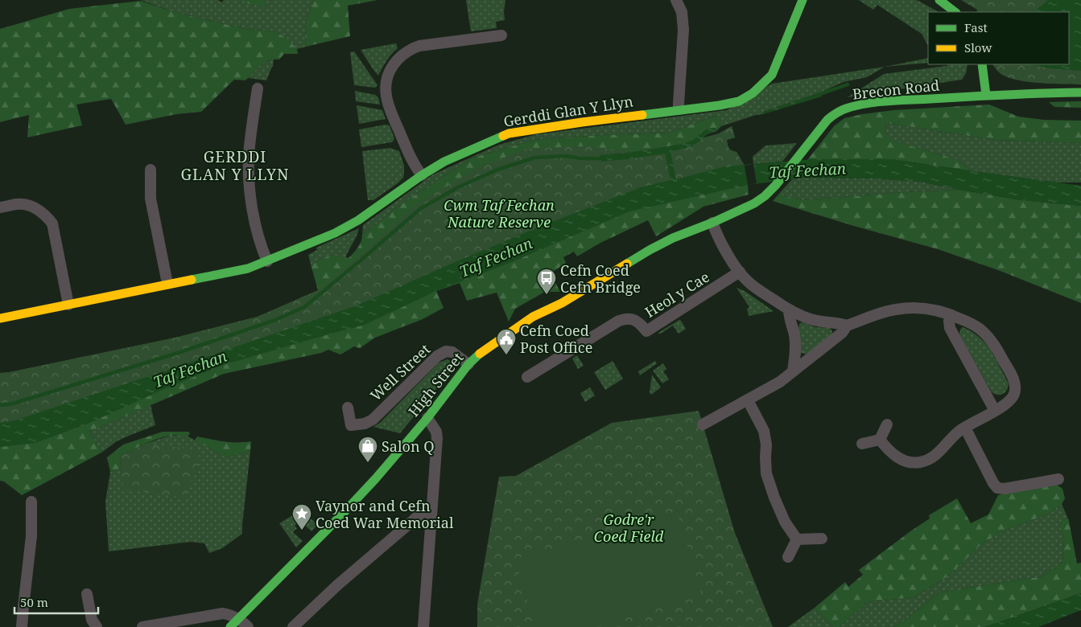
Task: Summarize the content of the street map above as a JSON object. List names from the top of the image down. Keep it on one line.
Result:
{"streets":{"main road":["Brecon Road","Gerddi Glan Y Llyn","High Street"],"street":["Heol y Cae","Well Street"]},"crossings":[["Brecon Road","High Street"],["Well Street","High Street"]],"districts":["GERDDI GLAN Y LLYN"],"water":["Taf Fechan"],"parks":["Cwm Taf Fechan Nature Reserve","Godre'r Coed Field"],"places":{"bus stop":["Cefn Coed Cefn Bridge"],"public building":["Cefn Coed Post Office"],"shop":["Salon Q"],"place":["Vaynor and Cefn Coed War Memorial"]},"legend":["Fast","Slow"],"scale_bar":"50 m"}
